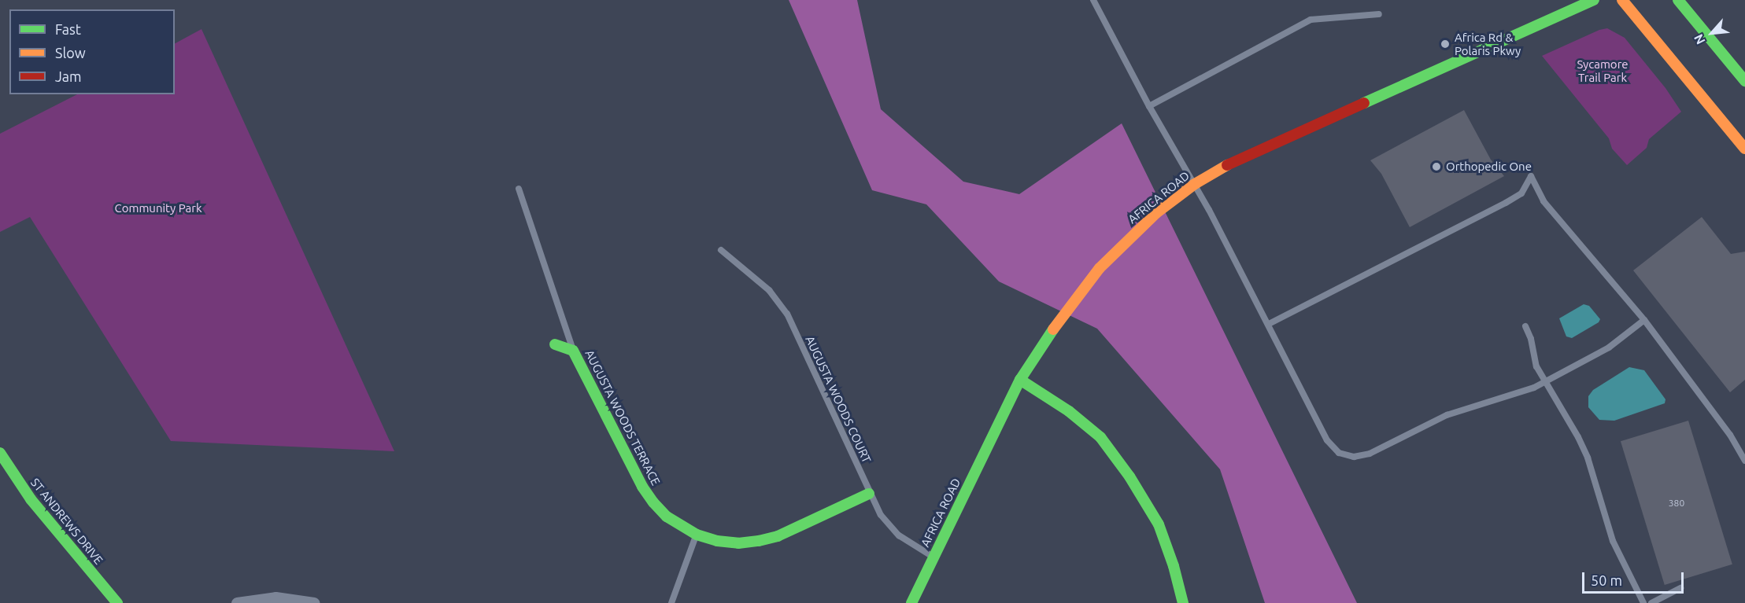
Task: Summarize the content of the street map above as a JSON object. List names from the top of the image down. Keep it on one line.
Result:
{"streets":{"street":["AFRICA ROAD","AUGUSTA WOODS TERRACE","ST ANDREWS DRIVE"],"lane":["AUGUSTA WOODS COURT"]},"crossings":[["AFRICA ROAD","AUGUSTA WOODS COURT"],["AUGUSTA WOODS COURT","AUGUSTA WOODS TERRACE"]],"parks":["Sycamore Trail Park","Community Park"],"places":["Africa Rd & Polaris Pkwy","Orthopedic One"],"house_numbers":["380"],"legend":["Fast","Slow","Jam"],"scale_bar":"50 m","north":"bottom left"}
